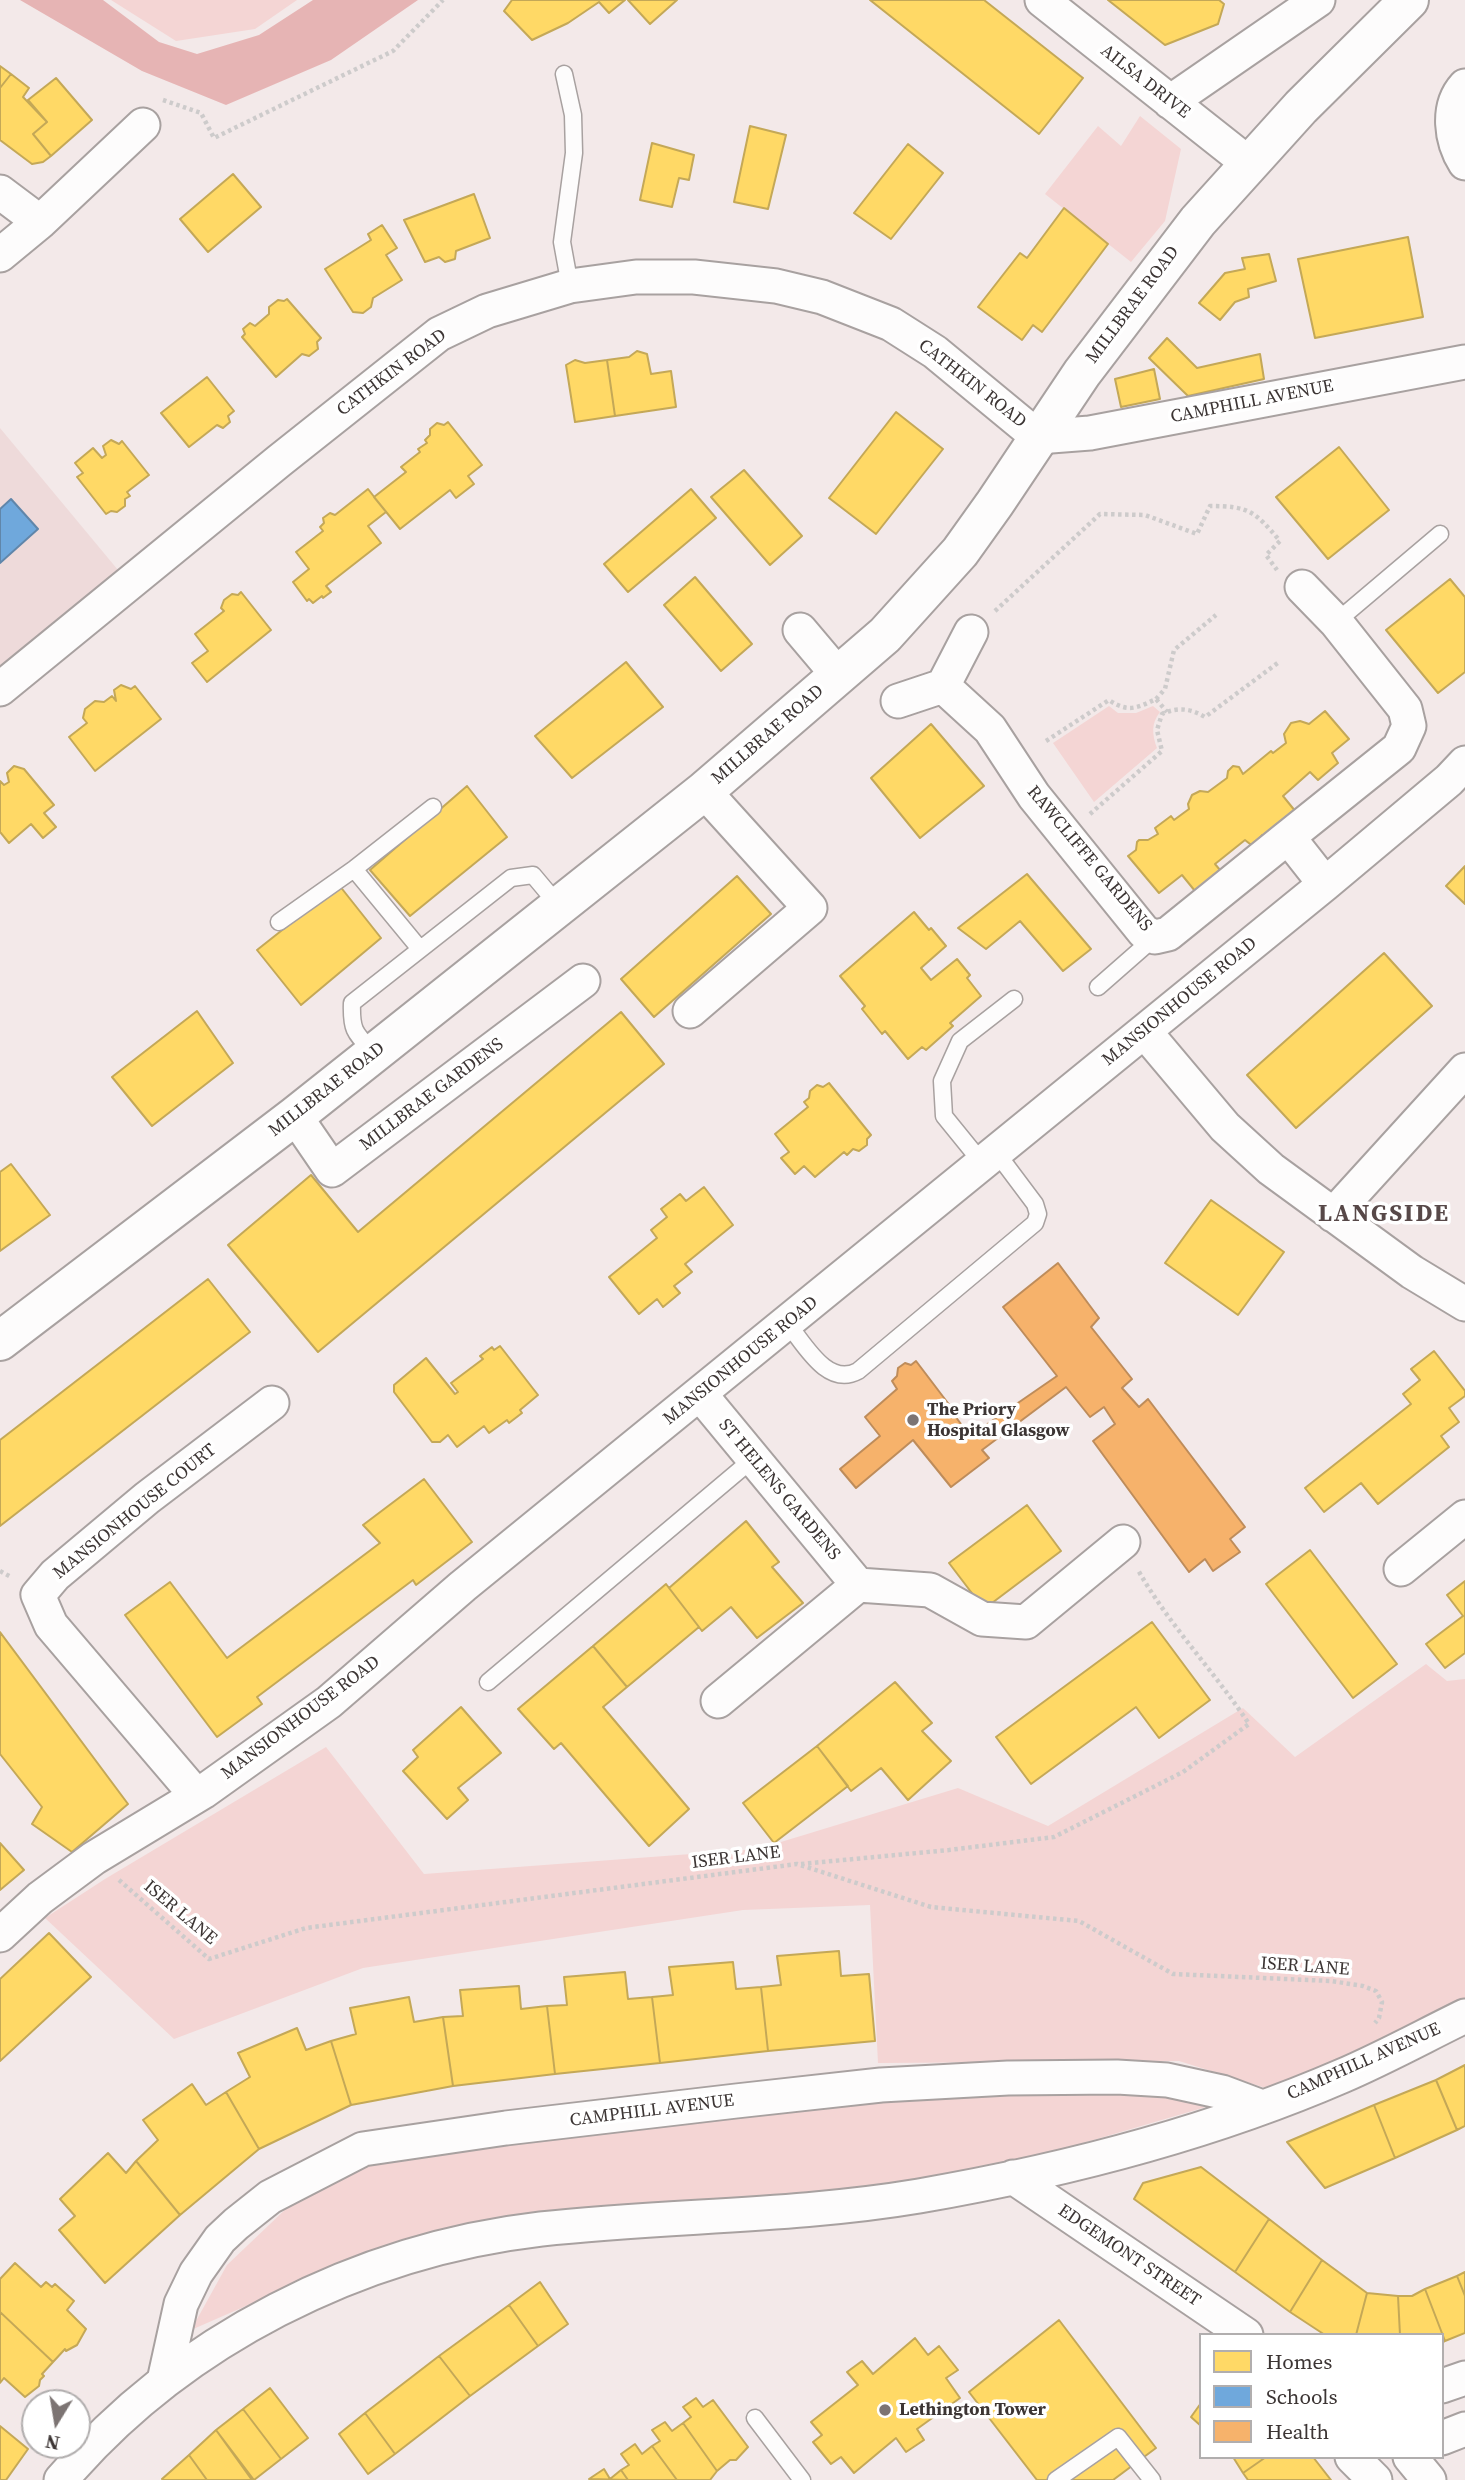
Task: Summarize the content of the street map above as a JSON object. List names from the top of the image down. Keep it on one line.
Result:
{"streets":{"street":["AILSA DRIVE","MILLBRAE ROAD","CATHKIN ROAD","CAMPHILL AVENUE","RAWCLIFFE GARDENS","MANSIONHOUSE ROAD","MILLBRAE GARDENS","ST HELENS GARDENS","MANSIONHOUSE COURT","EDGEMONT STREET"],"path":["ISER LANE"]},"crossings":[["AILSA DRIVE","MILLBRAE ROAD"],["MILLBRAE ROAD","CATHKIN ROAD"],["MILLBRAE ROAD","CAMPHILL AVENUE"],["MILLBRAE ROAD","MILLBRAE GARDENS"],["CATHKIN ROAD","CAMPHILL AVENUE"],["CAMPHILL AVENUE","EDGEMONT STREET"],["MANSIONHOUSE ROAD","ST HELENS GARDENS"],["MANSIONHOUSE ROAD","MANSIONHOUSE COURT"],["MANSIONHOUSE ROAD","ISER LANE"]],"districts":["LANGSIDE"],"places":["The Priory Hospital Glasgow","Lethington Tower"],"legend":["Homes","Schools","Health"],"north":"bottom"}
